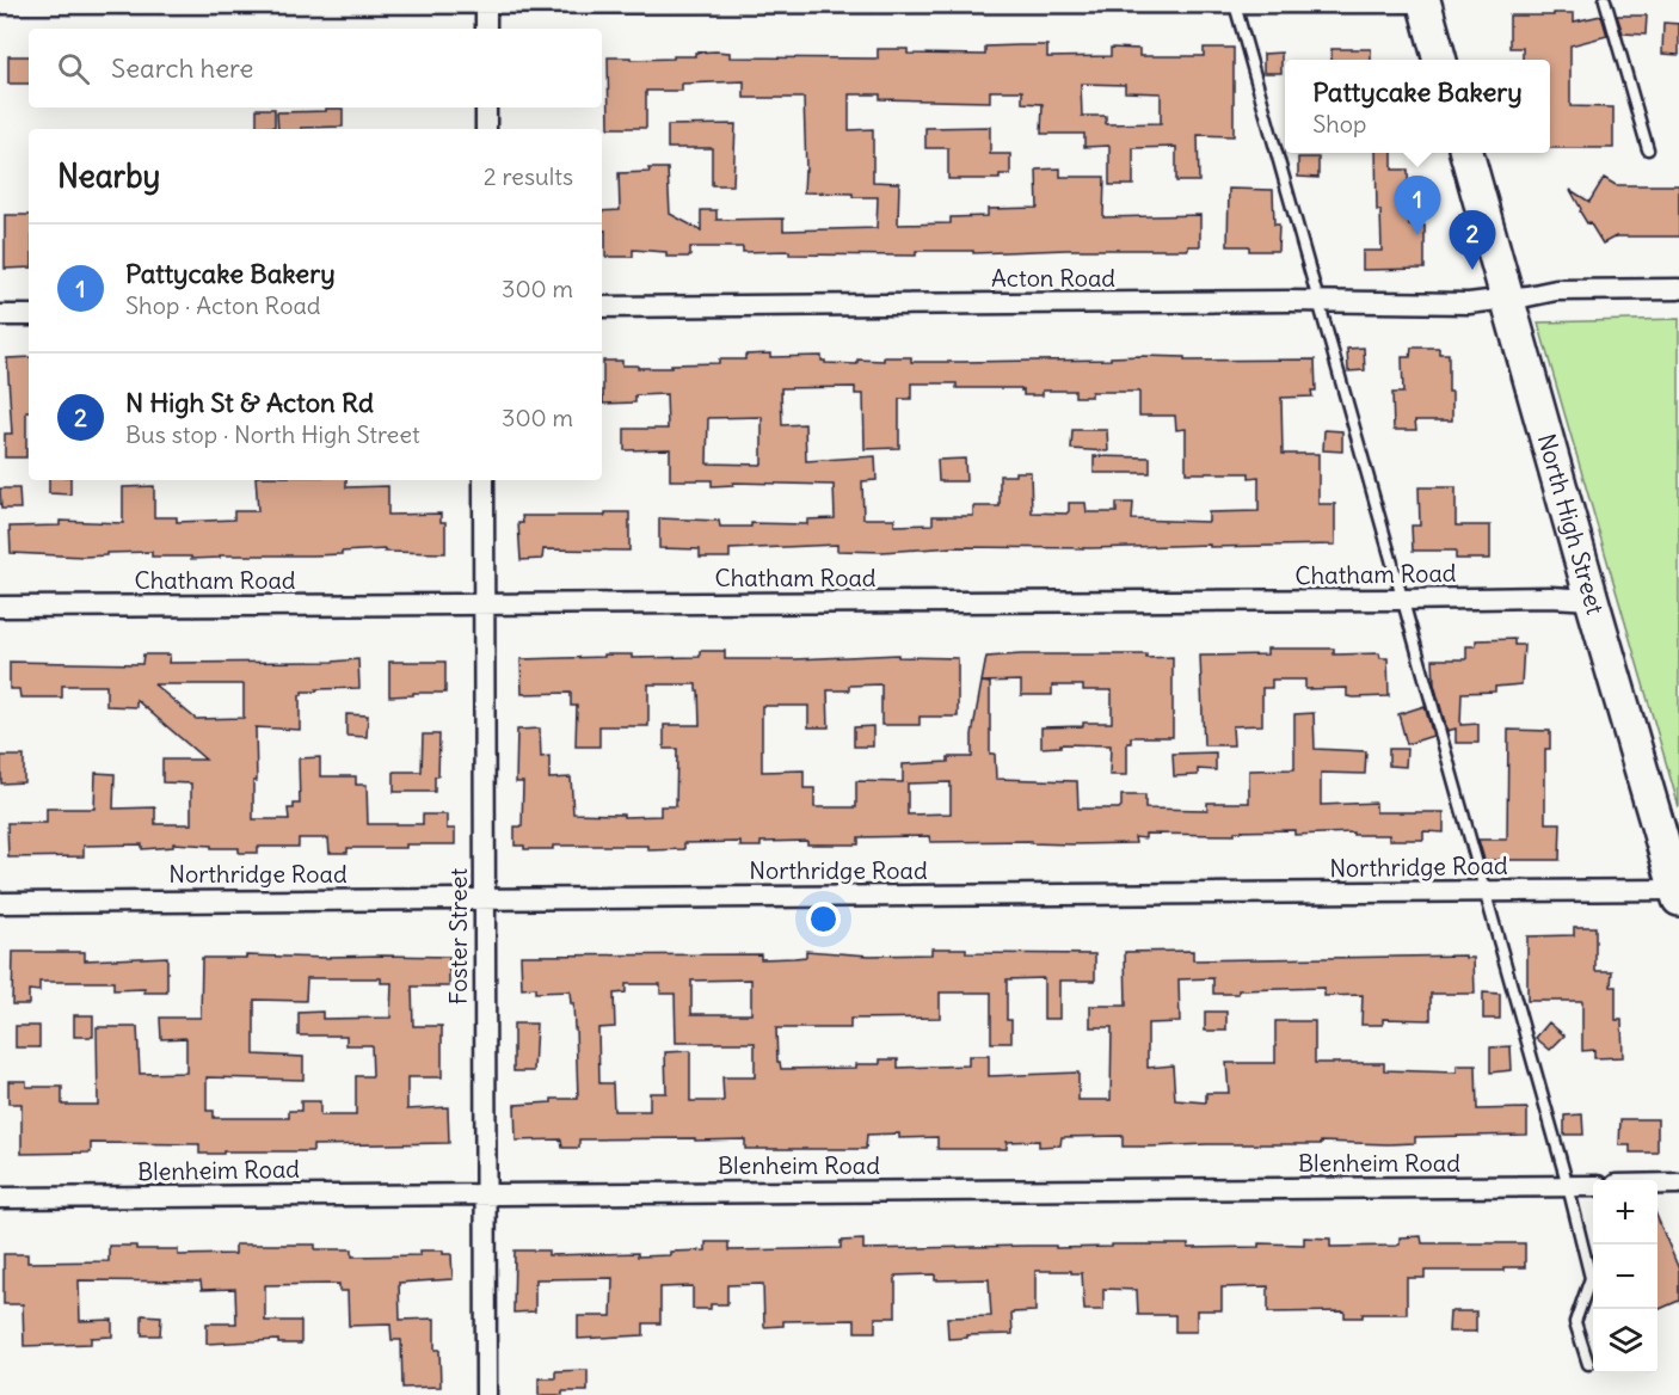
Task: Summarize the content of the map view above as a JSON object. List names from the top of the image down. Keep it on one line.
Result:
{"streets":{"main road":["North High Street"],"street":["Acton Road","Chatham Road","Northridge Road","Foster Street","Blenheim Road"]},"crossings":[["Acton Road","North High Street"],["North High Street","Chatham Road"],["North High Street","Northridge Road"],["Chatham Road","Foster Street"],["Northridge Road","Foster Street"],["Foster Street","Blenheim Road"]],"page":{"search":"Search here","popup":["Pattycake Bakery","Shop"],"heading":["Nearby","2 results"],"pins":["1","2"],"list":[{"mark":"1","name":"Pattycake Bakery","note":"Shop · Acton Road","value":"300 m"},{"mark":"2","name":"N High St & Acton Rd","note":"Bus stop · North High Street","value":"300 m"}],"map_buttons":["+","−"]}}
